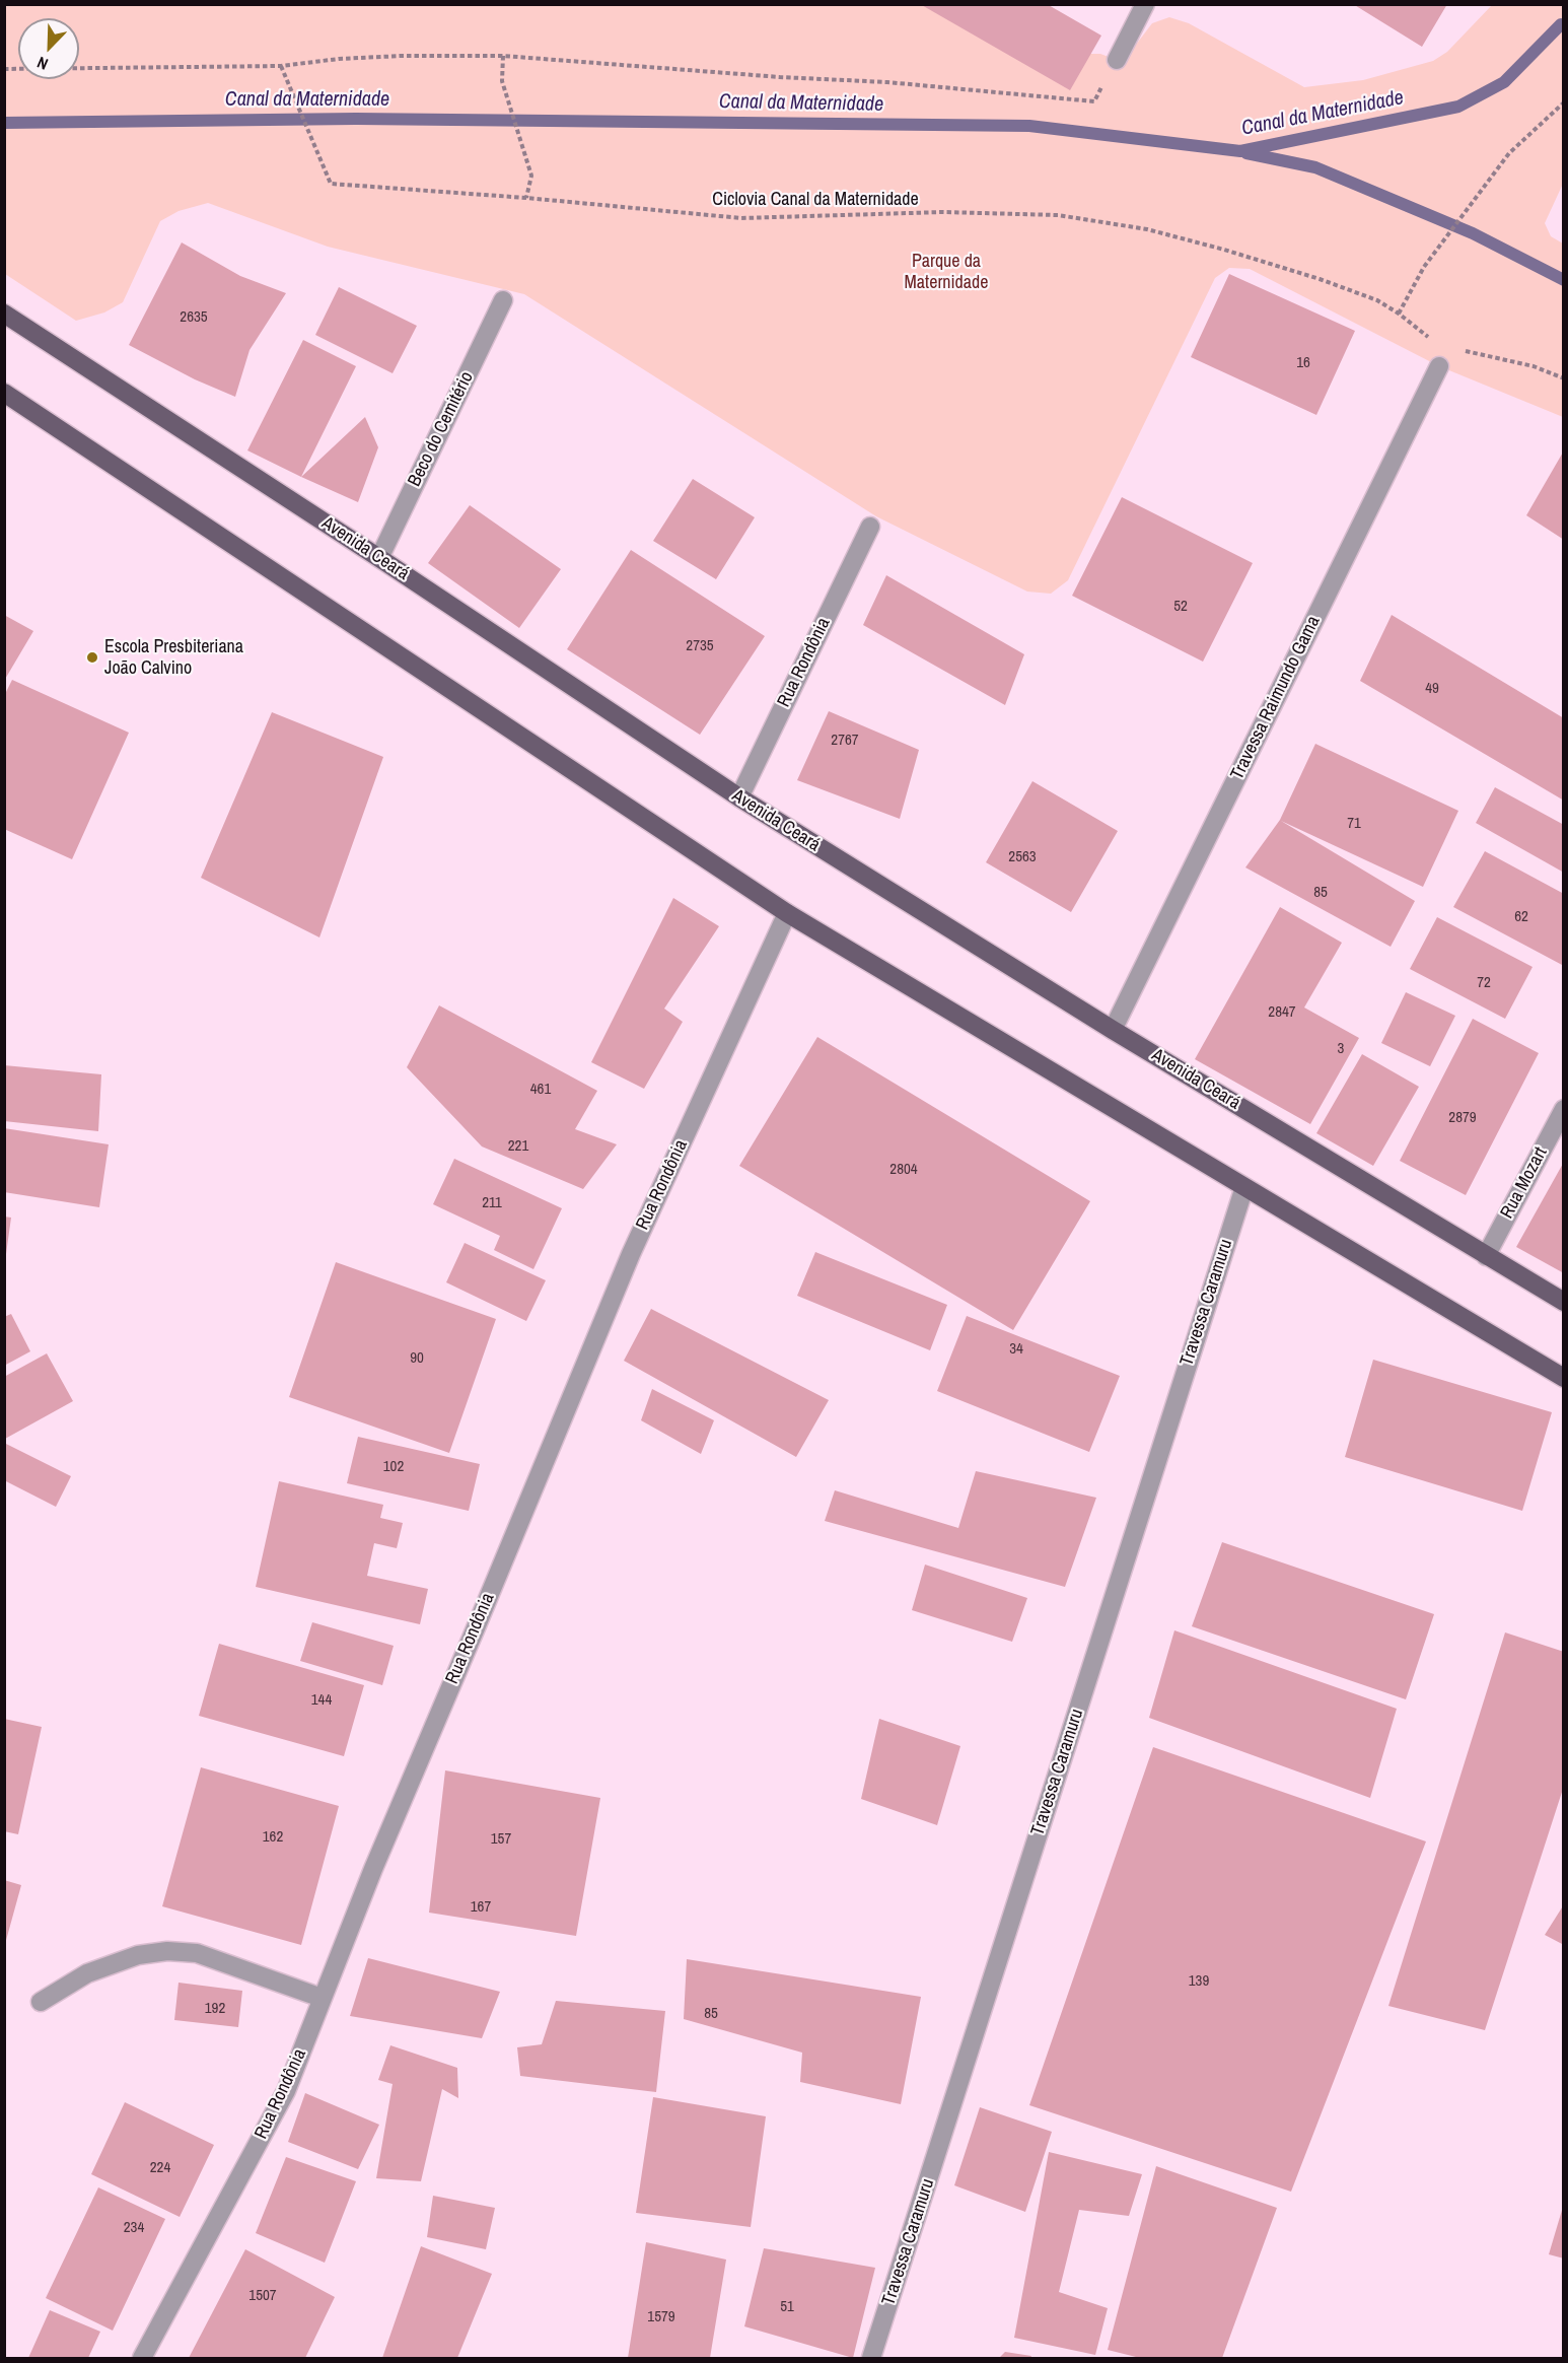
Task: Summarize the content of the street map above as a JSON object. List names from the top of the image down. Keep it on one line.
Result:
{"streets":{"main road":["Avenida Ceará"],"street":["Beco do Cemitério","Rua Rondônia","Travessa Raimundo Gama","Rua Mozart","Travessa Caramuru"],"path":["Ciclovia Canal da Maternidade"]},"crossings":[["Beco do Cemitério","Avenida Ceará"],["Avenida Ceará","Rua Rondônia"],["Avenida Ceará","Travessa Raimundo Gama"],["Avenida Ceará","Rua Mozart"]],"water":["Canal da Maternidade"],"parks":["Parque da Maternidade"],"places":["Escola Presbiteriana João Calvino"],"house_numbers":["2635","16","52","2735","49","2767","71","2563","85","62","72","2847","3","461","2879","221","2804","211","34","90","102","144","162","157","167","139","192","85","224","234","1507","51","1579"],"north":"bottom left"}
